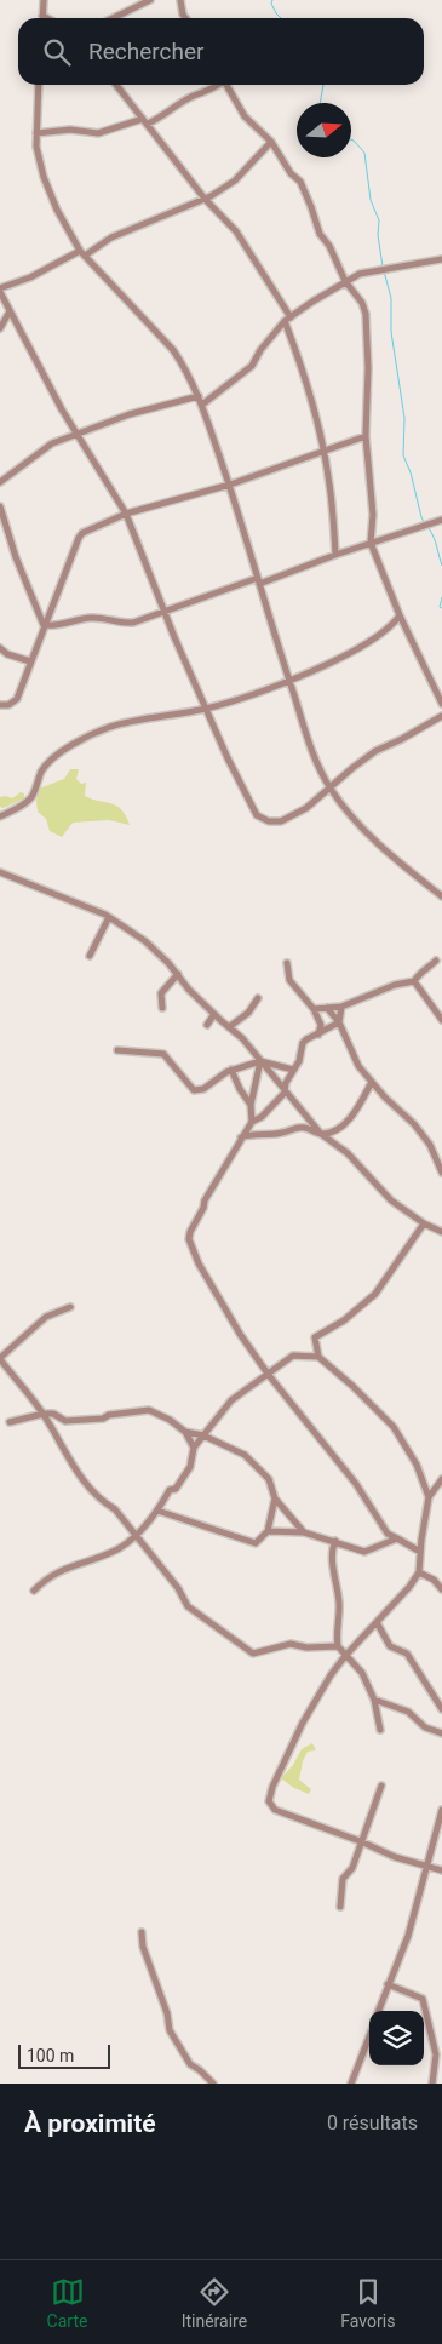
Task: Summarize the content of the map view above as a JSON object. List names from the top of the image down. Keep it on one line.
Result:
{"scale_bar":"100 m","north":"right","page":{"search":"Rechercher","scale":"100 m","heading":["À proximité","0 résultats"],"nav":["Carte","Itinéraire","Favoris"]}}
